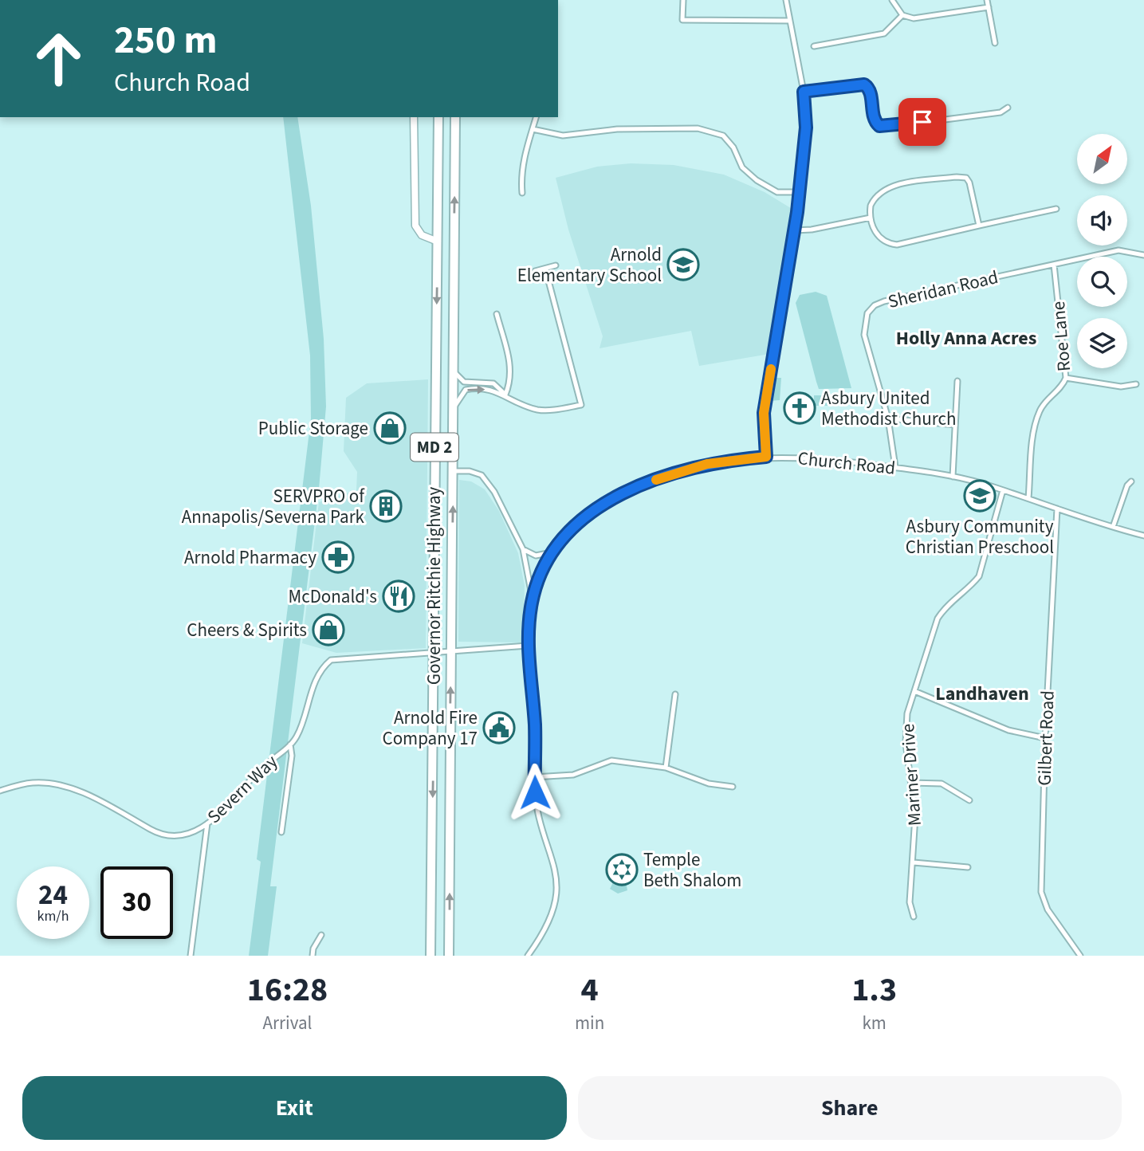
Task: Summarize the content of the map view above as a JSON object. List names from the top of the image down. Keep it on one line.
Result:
{"streets":{"highway":["MD 2","Governor Ritchie Highway"],"street":["Sheridan Road","Roe Lane","Church Road","Gilbert Road","Mariner Drive","Severn Way"]},"crossings":[["Sheridan Road","Roe Lane"],["Sheridan Road","Church Road"],["Roe Lane","Church Road"],["Church Road","Gilbert Road"],["Church Road","Mariner Drive"],["Governor Ritchie Highway","Severn Way"]],"districts":["Holly Anna Acres","Landhaven"],"places":{"school or university":["Arnold Elementary School","Asbury Community Christian Preschool"],"church":["Asbury United Methodist Church"],"shop":["Public Storage","Cheers & Spirits"],"building":["SERVPRO of Annapolis/Severna Park"],"pharmacy":["Arnold Pharmacy"],"restaurant":["McDonald's"],"public building":["Arnold Fire Company 17"],"synagogue":["Temple Beth Shalom"]},"north":"top right","page":{"turn":["250 m","Church Road"],"speed":"24 km/h","limit":"30","eta":["16:28","Arrival","4","min","1.3","km"],"buttons":["Exit","Share"]}}
